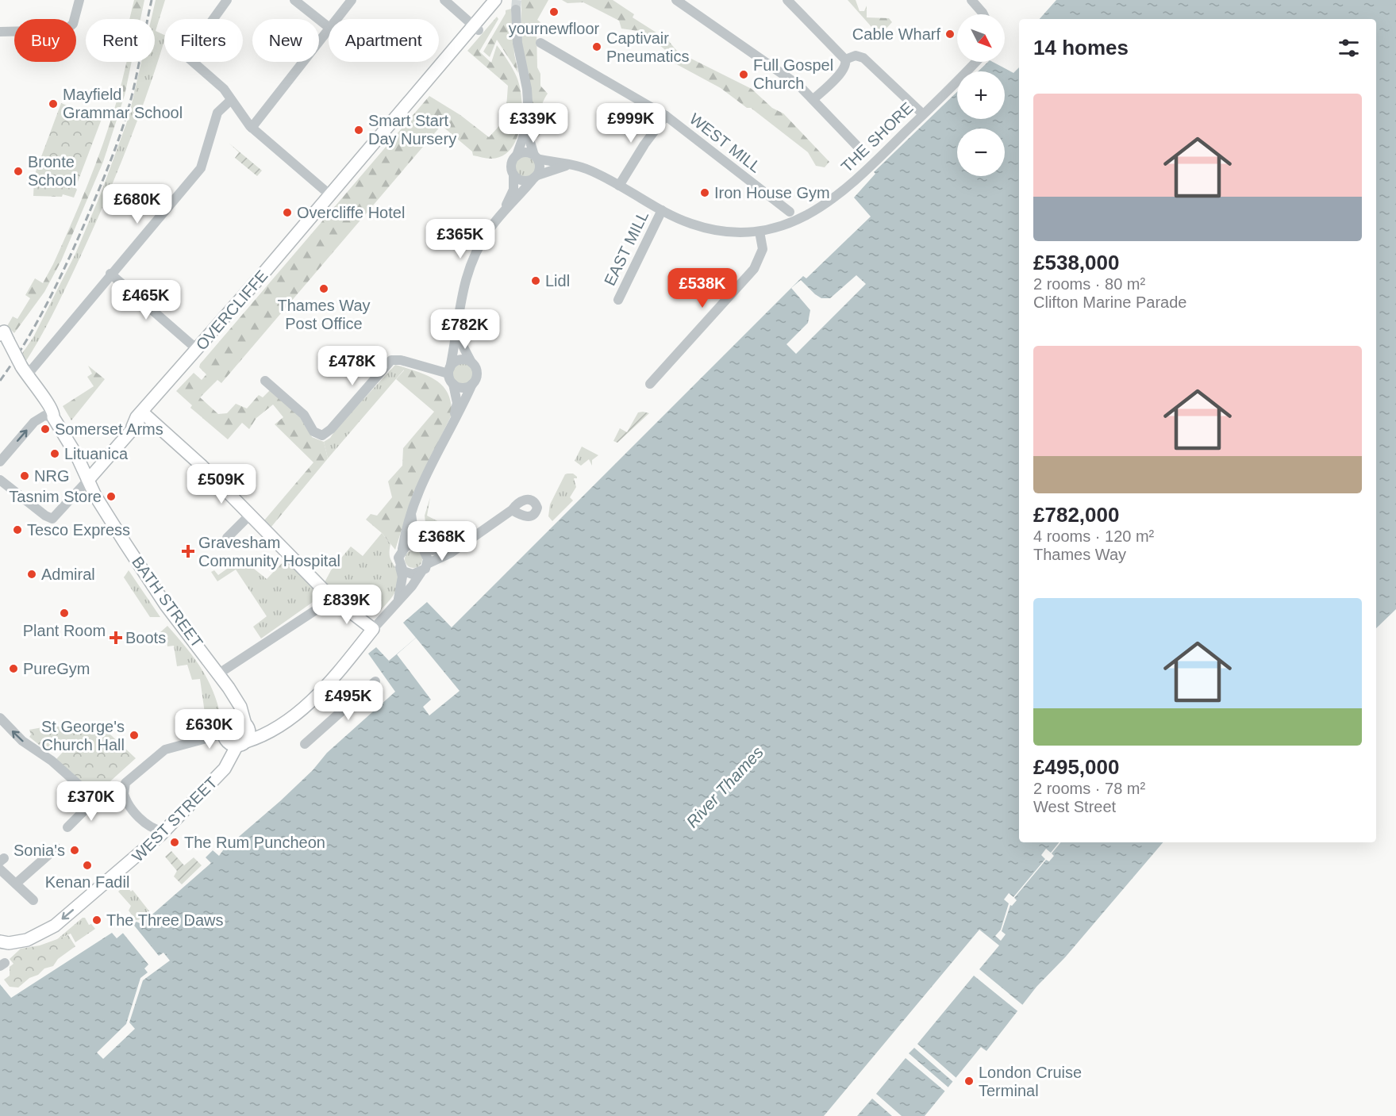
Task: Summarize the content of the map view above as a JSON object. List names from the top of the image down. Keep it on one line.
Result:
{"streets":{"main road":["OVERCLIFFE","BATH STREET","WEST STREET"],"street":["THE SHORE","WEST MILL","EAST MILL"]},"crossings":[["THE SHORE","WEST MILL"],["THE SHORE","EAST MILL"],["BATH STREET","WEST STREET"]],"one_way":["WEST STREET"],"water":["River Thames"],"places":{"other":["yournewfloor","Cable Wharf","Captivair Pneumatics","Full Gospel Church","Mayfield Grammar School","Smart Start Day Nursery","Bronte School","Iron House Gym","Overcliffe Hotel","Lidl","Thames Way Post Office","Somerset Arms","Lituanica","NRG","Tasnim Store","Tesco Express","Admiral","Plant Room","PureGym","St George's Church Hall","The Rum Puncheon","Sonia's","Kenan Fadil","The Three Daws","London Cruise Terminal"],"health":["Gravesham Community Hospital","Boots"]},"north":"bottom right","page":{"map_buttons":["+","−"],"chip":["Buy","Rent","Filters","New","Apartment"],"heading":"14 homes","list":[{"name":"£538,000","note":"2 rooms · 80 m² · Clifton Marine Parade"},{"name":"£782,000","note":"4 rooms · 120 m² · Thames Way"},{"name":"£495,000","note":"2 rooms · 78 m² · West Street"}],"price":["£339K","£999K","£680K","£365K","£538K","£465K","£782K","£478K","£509K","£368K","£839K","£495K","£630K","£370K"]}}
